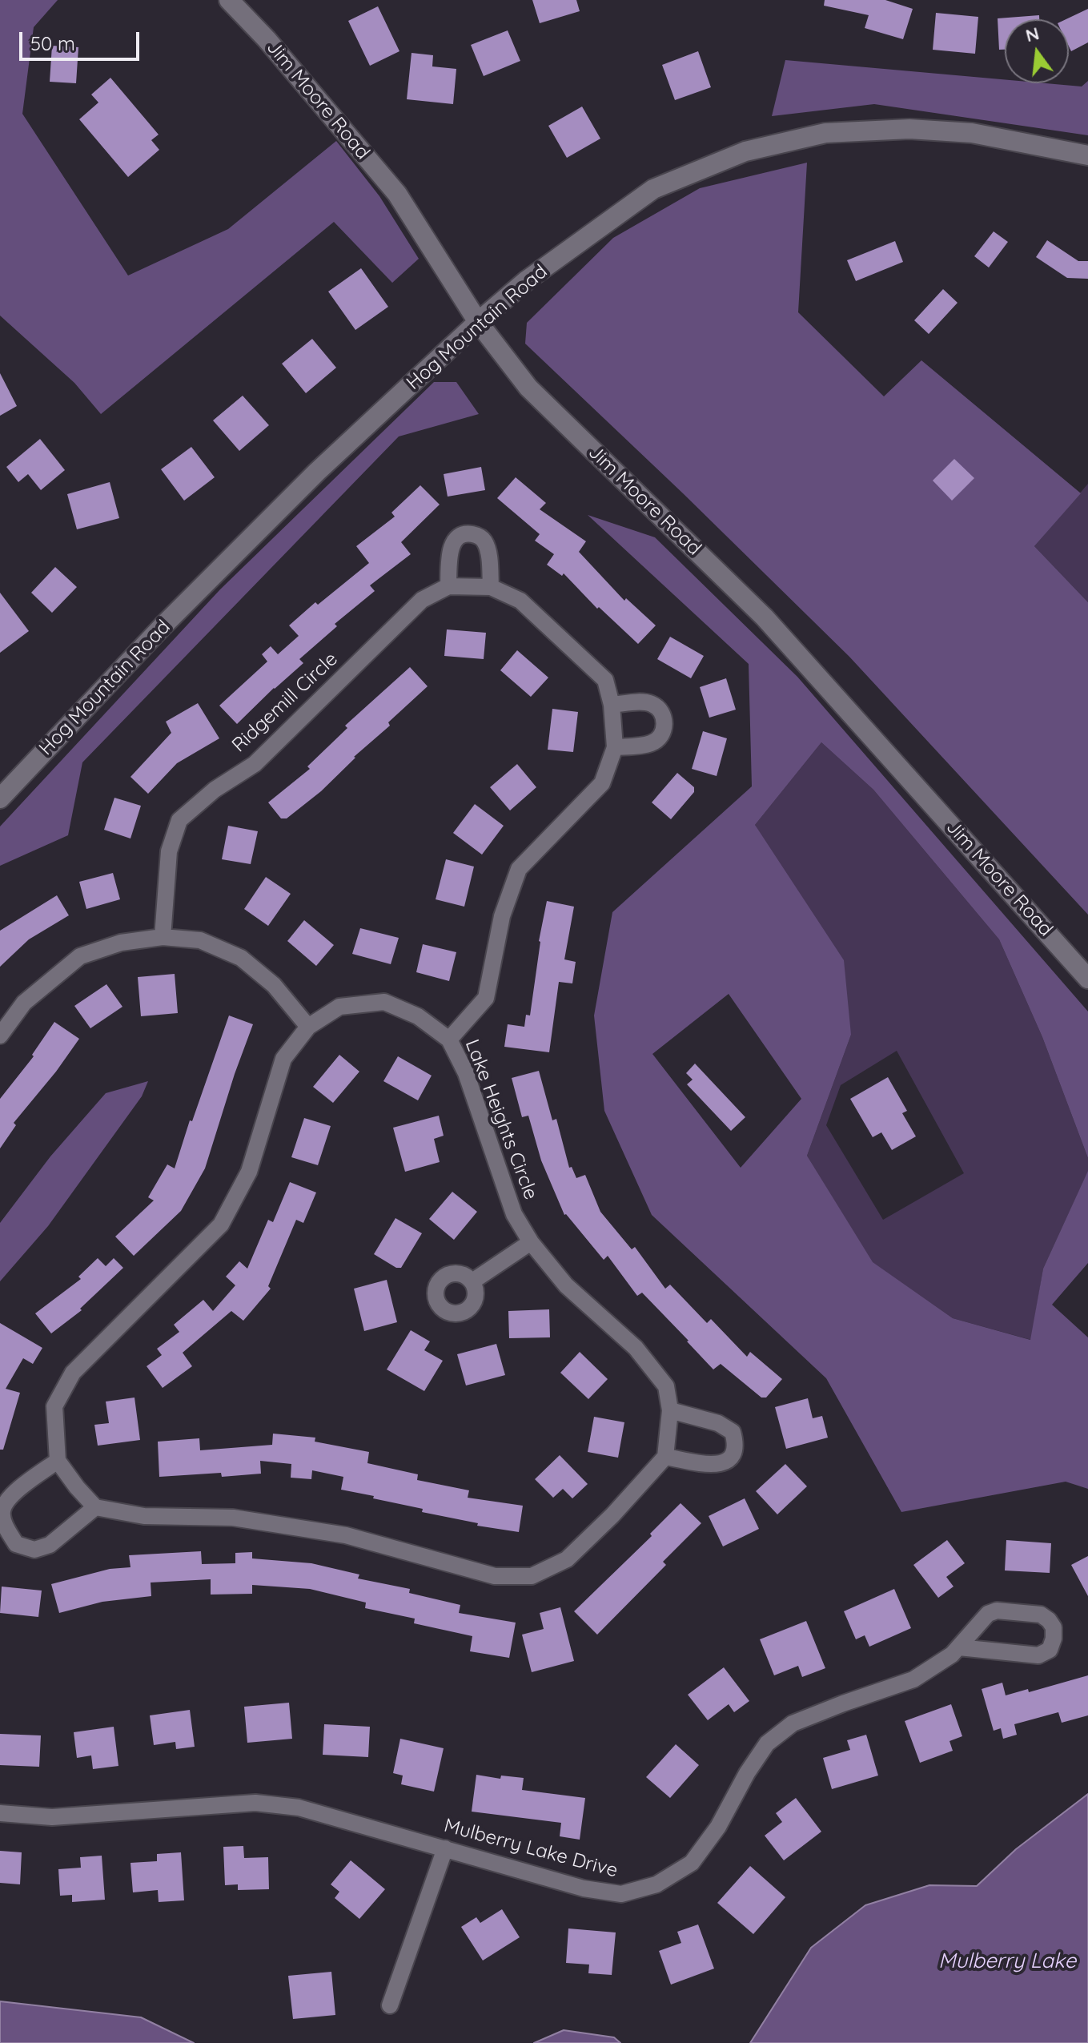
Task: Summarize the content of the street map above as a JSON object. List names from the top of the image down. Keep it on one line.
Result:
{"streets":{"street":["Jim Moore Road","Hog Mountain Road","Ridgemill Circle","Lake Heights Circle","Mulberry Lake Drive"]},"crossings":[["Jim Moore Road","Hog Mountain Road"],["Ridgemill Circle","Lake Heights Circle"]],"water":["Mulberry Lake"],"scale_bar":"50 m","north":"top"}
